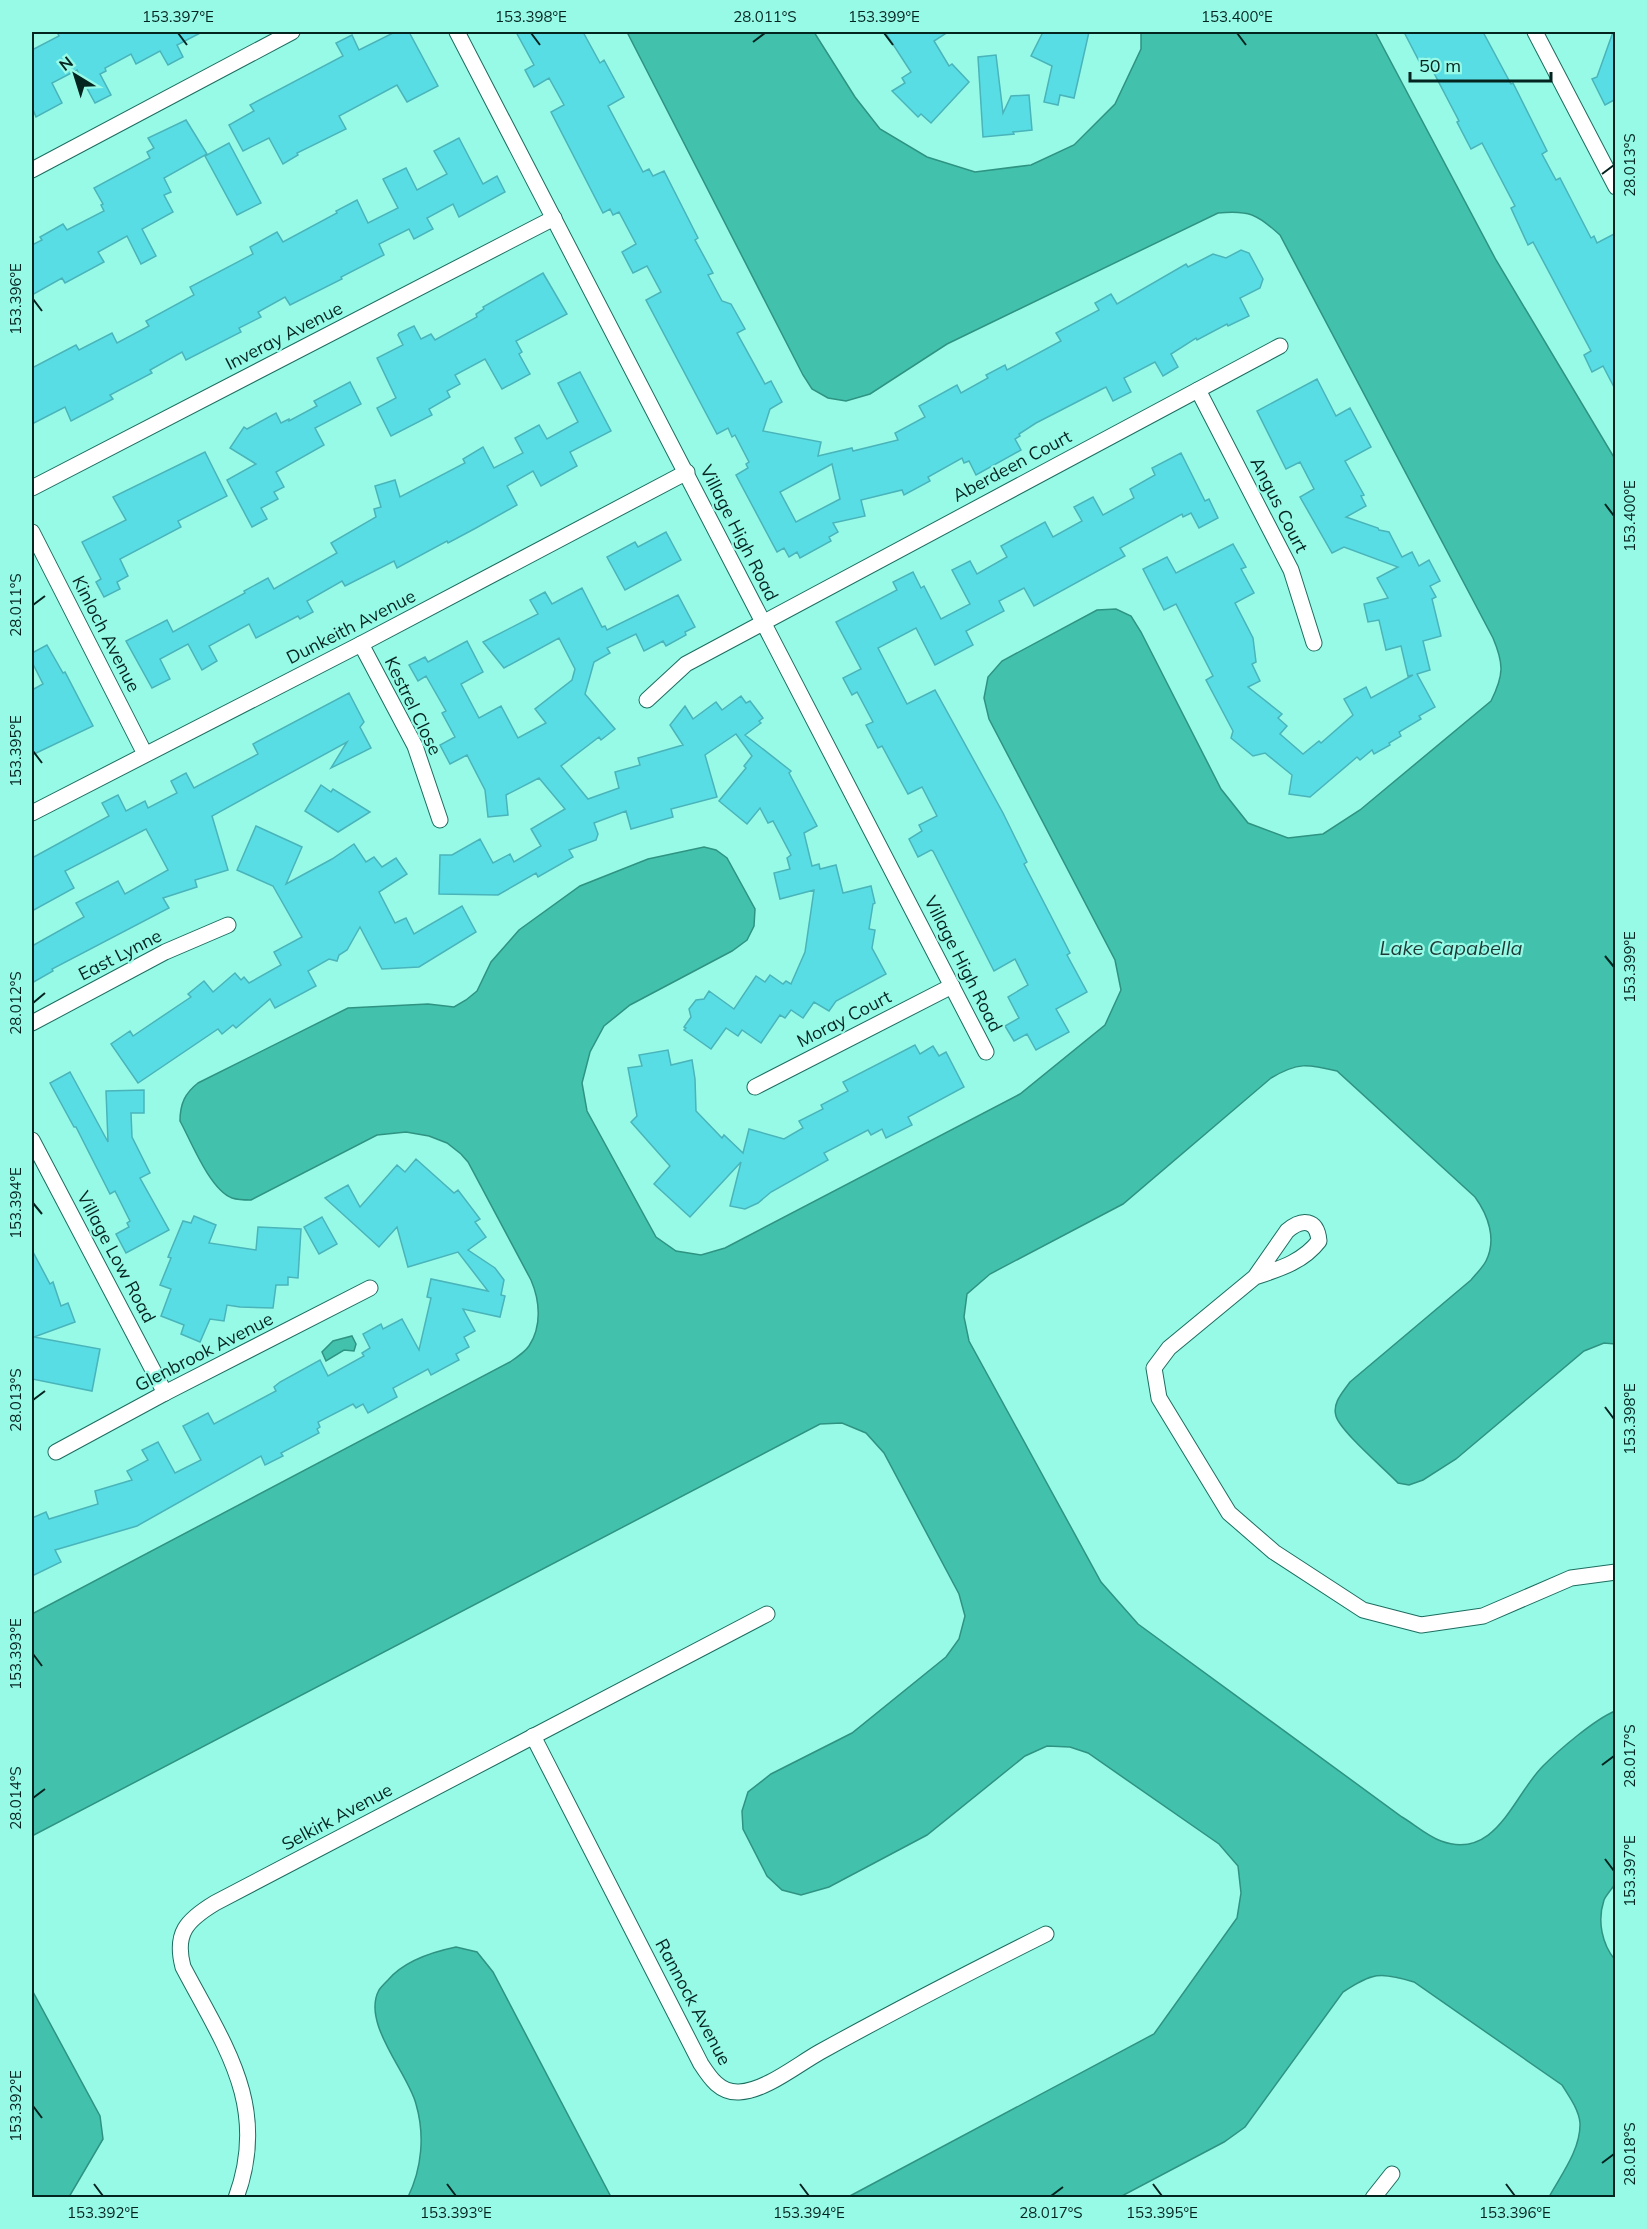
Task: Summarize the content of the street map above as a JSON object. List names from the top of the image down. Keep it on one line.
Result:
{"streets":{"street":["Inveray Avenue","Aberdeen Court","Angus Court","Village High Road","Dunkeith Avenue","Kinloch Avenue","Kestrel Close","East Lynne","Moray Court","Village Low Road","Glenbrook Avenue","Selkirk Avenue","Rannock Avenue"]},"crossings":[["Inveray Avenue","Village High Road"],["Aberdeen Court","Angus Court"],["Aberdeen Court","Village High Road"],["Village High Road","Dunkeith Avenue"],["Village High Road","Moray Court"],["Dunkeith Avenue","Kinloch Avenue"],["Dunkeith Avenue","Kestrel Close"],["Village Low Road","Glenbrook Avenue"],["Selkirk Avenue","Rannock Avenue"]],"water":["Lake Capabella"],"scale_bar":"50 m","north":"top left","coordinates":["153.397°E","153.398°E","28.011°S","153.399°E","153.400°E","28.013°S","153.396°E","153.395°E","28.012°S","153.394°E","153.393°E","28.017°S","28.014°S","153.392°E","28.018°S"]}
